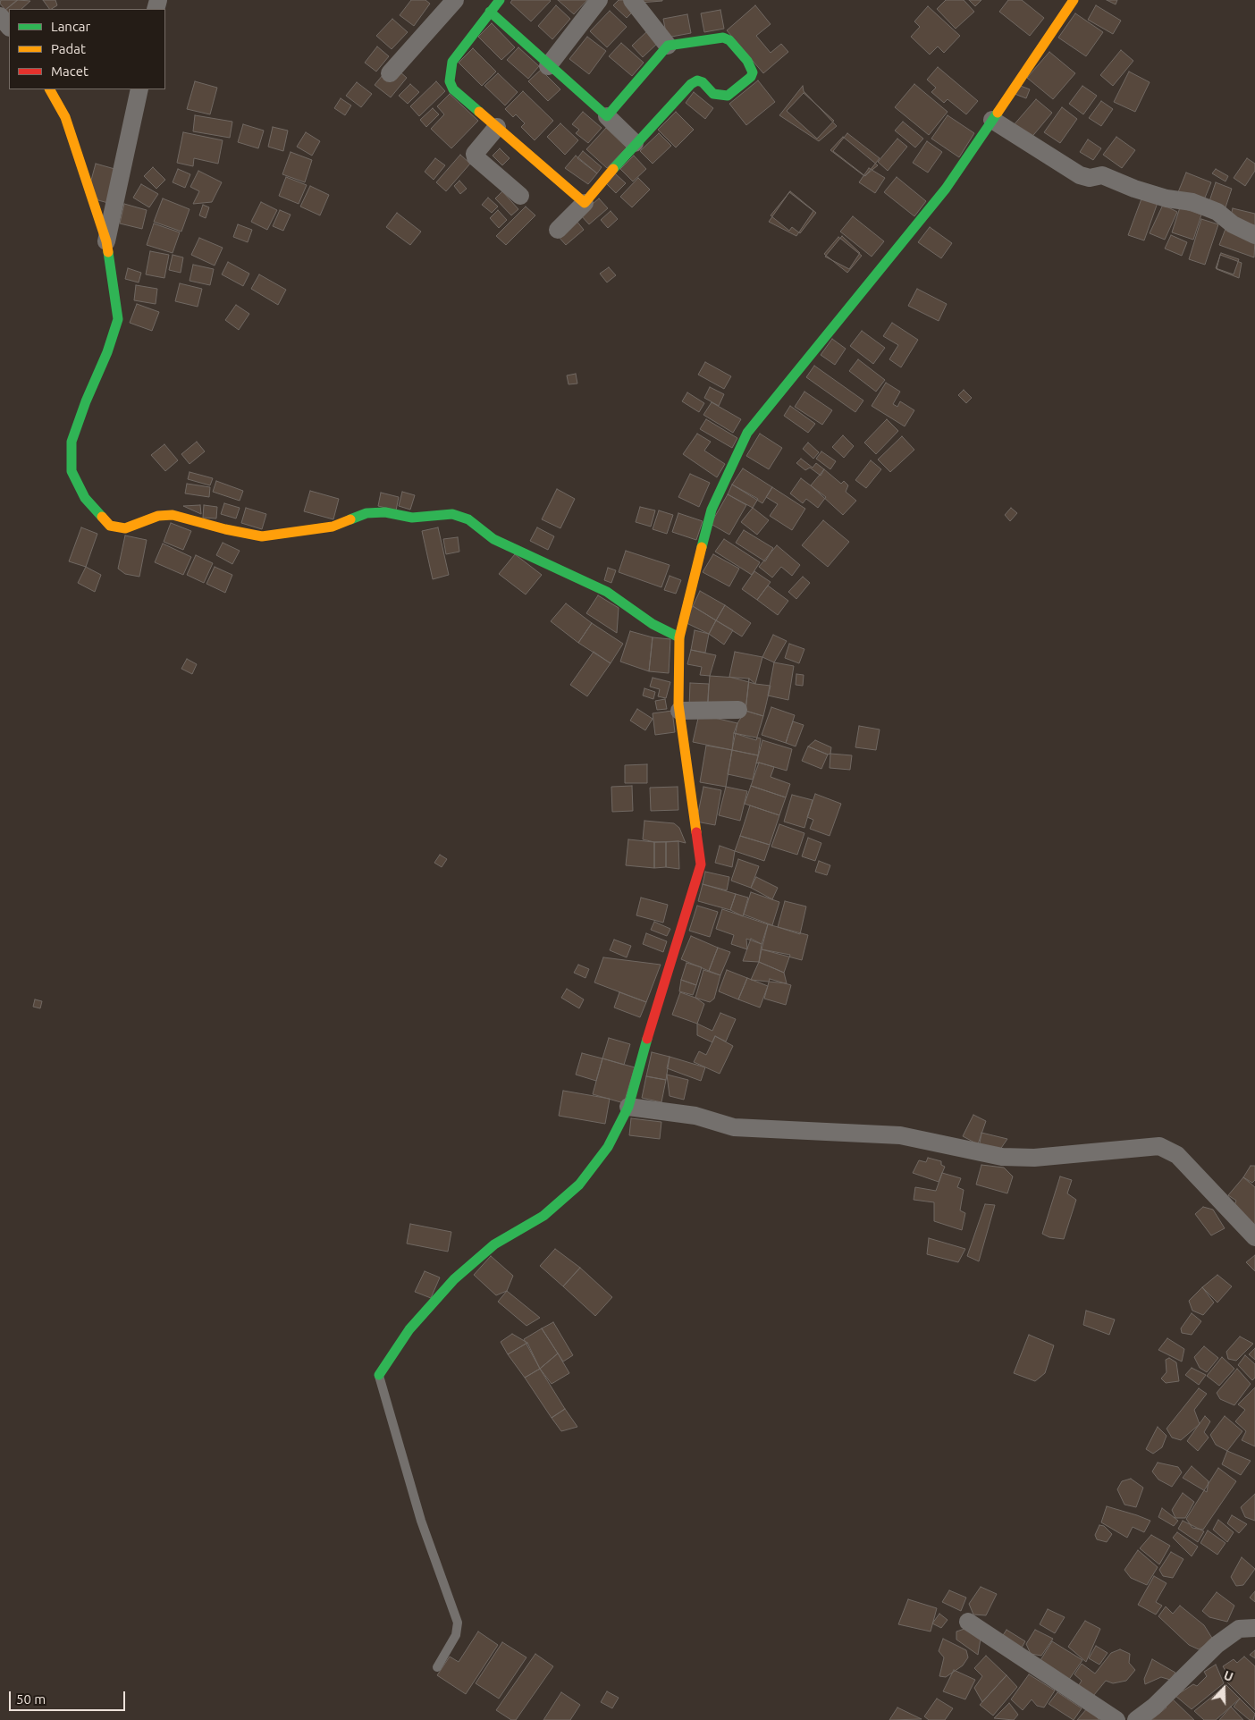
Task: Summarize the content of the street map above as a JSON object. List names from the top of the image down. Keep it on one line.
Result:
{"legend":["Lancar","Padat","Macet"],"scale_bar":"50 m","north":"top"}
